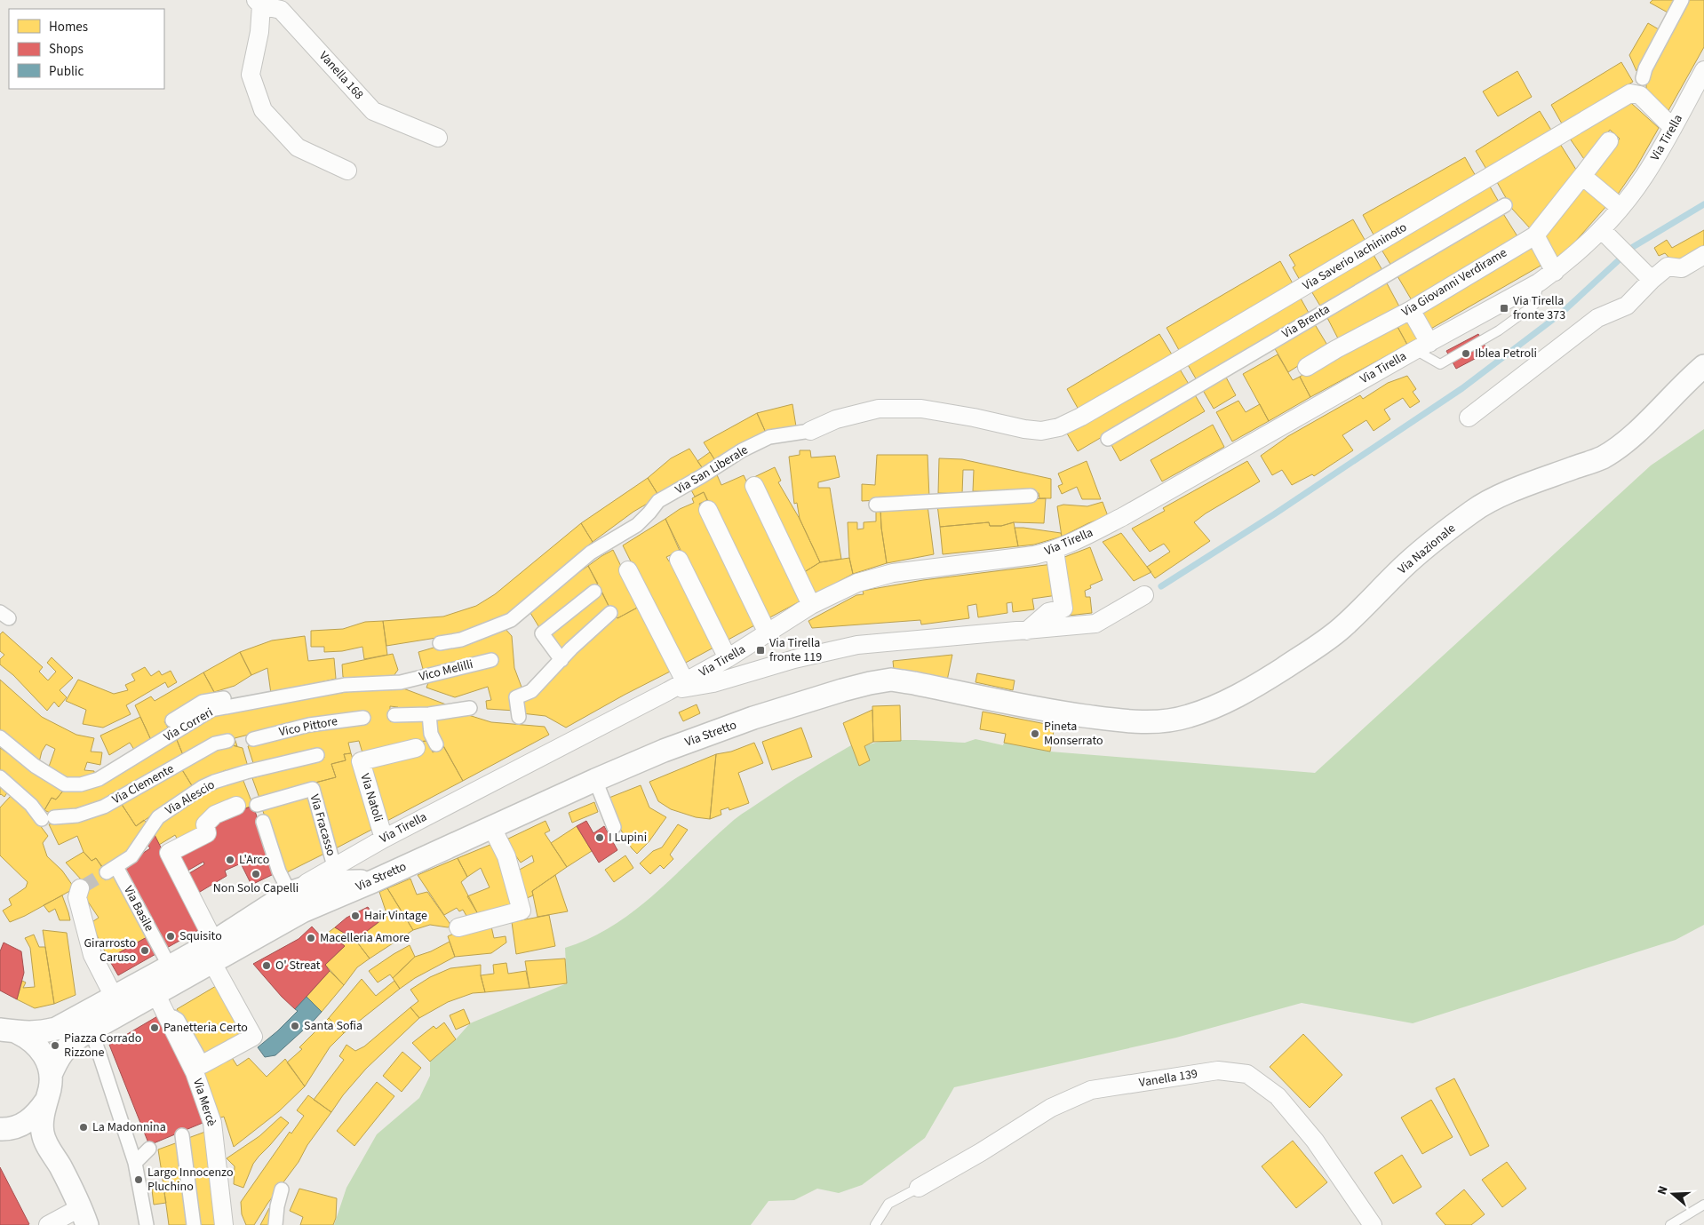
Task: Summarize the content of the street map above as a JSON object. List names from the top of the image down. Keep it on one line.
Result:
{"streets":{"street":["Vanella 168","Via Tirella","Via Saverio Iachininoto","Via Giovanni Verdirame","Via Brenta","Via San Liberale","Via Nazionale","Vico Melilli","Via Correri","Vico Pittore","Via Stretto","Via Clemente","Via Alescio","Via Natoli","Via Fracasso","Via Basile","Vanella 139","Via Mercè"]},"crossings":[["Via Tirella","Via Saverio Iachininoto"],["Via Tirella","Via Natoli"],["Via Tirella","Via Fracasso"],["Via Saverio Iachininoto","Via San Liberale"],["Via Nazionale","Via Stretto"],["Vico Melilli","Via Correri"],["Via Alescio","Via Basile"]],"places":{"transit":["Via Tirella fronte 373","Via Tirella fronte 119"],"other":["Iblea Petroli","Pineta Monserrato","I Lupini","L'Arco","Non Solo Capelli","Hair Vintage","Squisito","Macelleria Amore","Girarrosto Caruso","O' Streat","Santa Sofia","Panetteria Certo","Piazza Corrado Rizzone","La Madonnina","Largo Innocenzo Pluchino"]},"legend":["Homes","Shops","Public"],"north":"left"}
